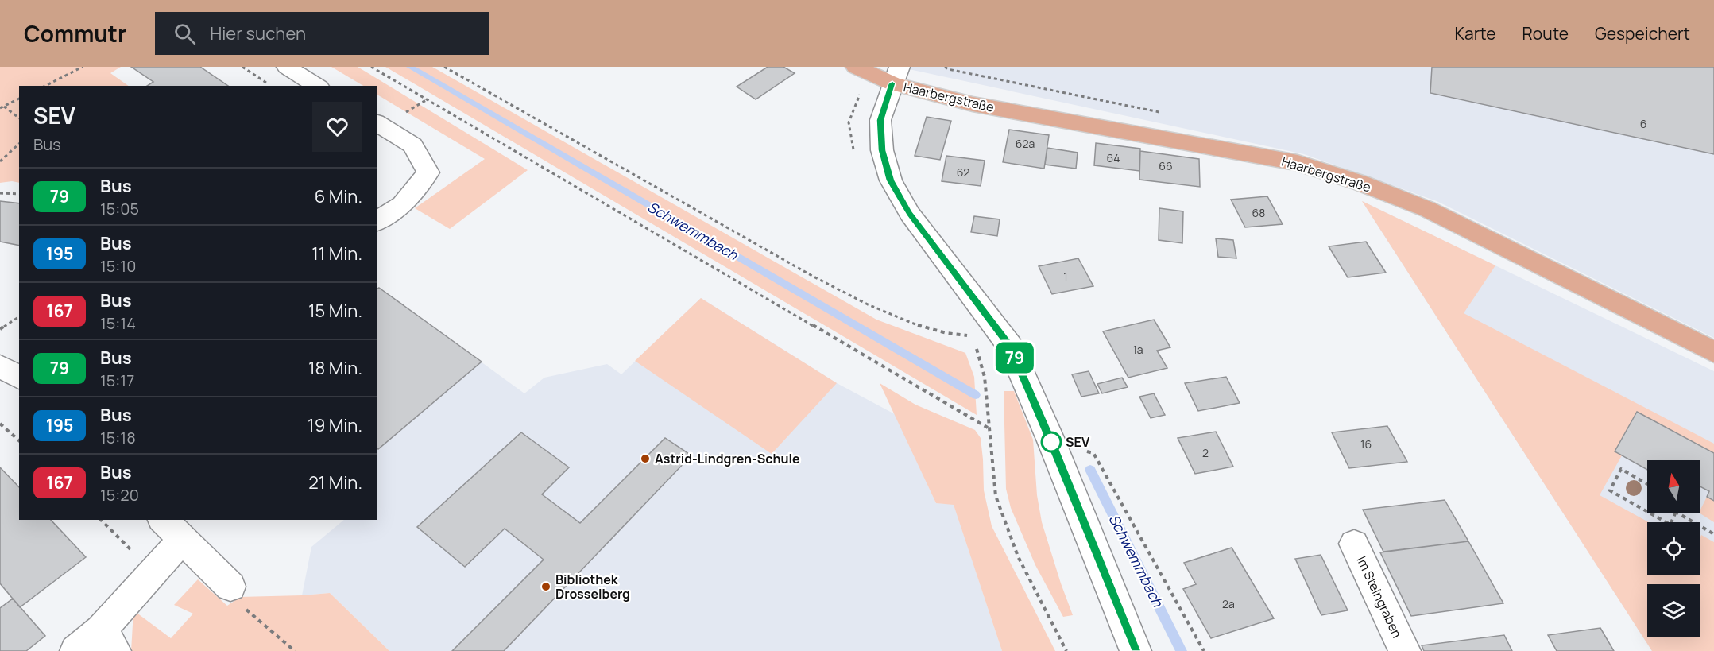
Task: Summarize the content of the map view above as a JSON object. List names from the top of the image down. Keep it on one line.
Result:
{"streets":{"main road":["Haarbergstraße"],"street":["Im Steingraben"]},"water":["Schwemmbach"],"places":["SEV","Astrid-Lindgren-Schule","Bibliothek Drosselberg"],"lines":["bus line 79"],"house_numbers":["6","62a","64","66","62","68","1","1a","16","2","2a"],"north":"top","page":{"header":"Commutr","search":"Hier suchen","nav":["Karte","Route","Gespeichert"],"on_map":"79","heading":["SEV","Bus"],"list":[{"mark":"79","name":"Bus","note":"15:05","value":"6 Min."},{"mark":"195","name":"Bus","note":"15:10","value":"11 Min."},{"mark":"167","name":"Bus","note":"15:14","value":"15 Min."},{"mark":"79","name":"Bus","note":"15:17","value":"18 Min."},{"mark":"195","name":"Bus","note":"15:18","value":"19 Min."},{"mark":"167","name":"Bus","note":"15:20","value":"21 Min."}]}}
